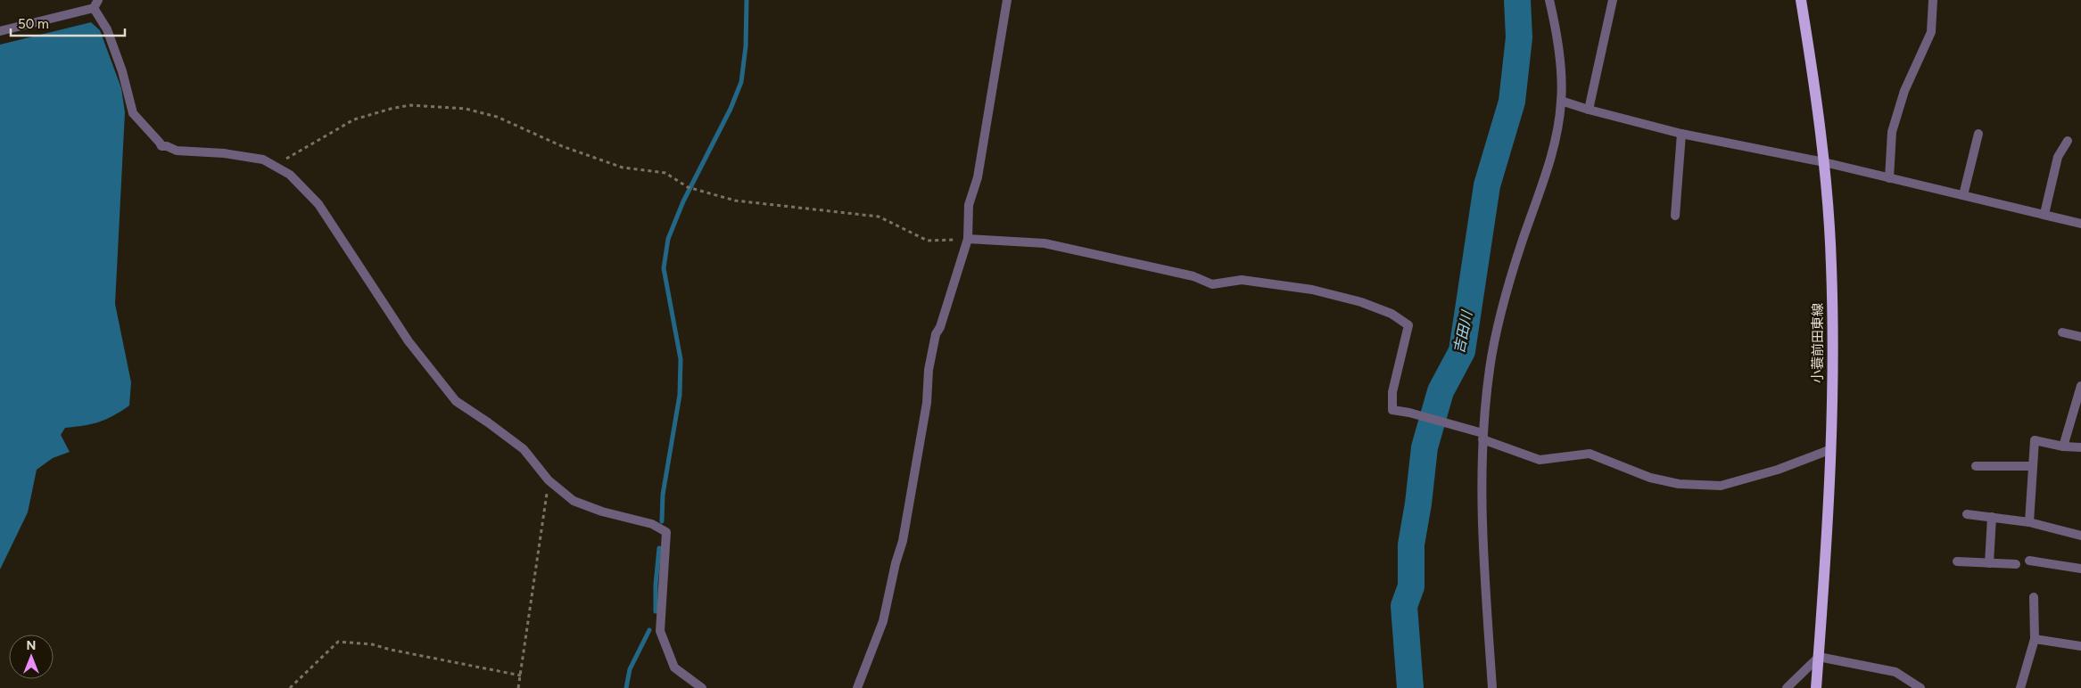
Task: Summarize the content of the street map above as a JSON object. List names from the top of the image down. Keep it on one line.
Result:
{"streets":{"main road":["小蓑前田東線"]},"water":["吉田川"],"scale_bar":"50 m","north":"top"}
